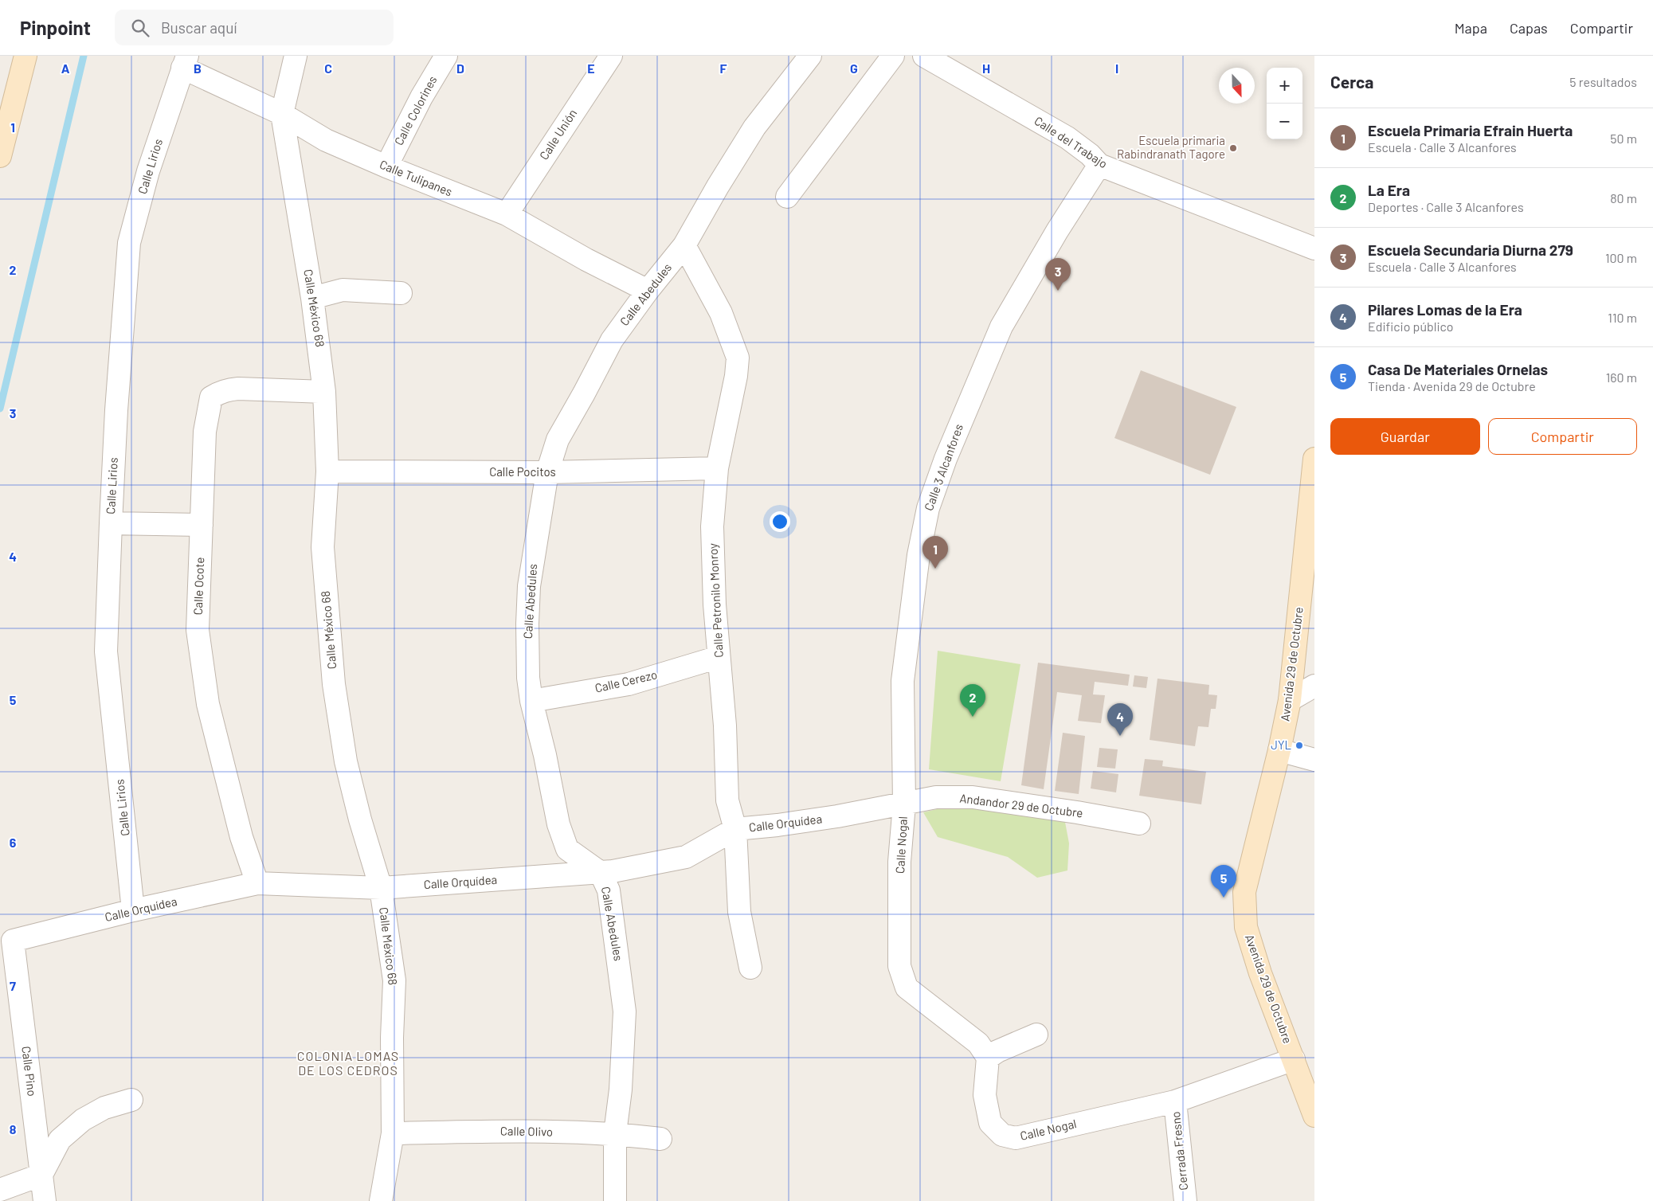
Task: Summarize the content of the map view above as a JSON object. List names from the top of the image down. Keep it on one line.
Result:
{"streets":{"street":["Calle Colorines","Calle Unión","Calle del Trabajo","Calle Lirios","Calle Tulipanes","Calle Abedules","Calle México 68","Calle 3 Alcanfores","Calle Pocitos","Calle Ocote","Calle Petronilo Monroy","Avenida 29 de Octubre","Calle Cerezo","Andandor 29 de Octubre","Calle Orquídea","Calle Nogal","Calle Pino","Calle Olivo","Cerrada Fresno"]},"crossings":[["Calle Colorines","Calle Tulipanes"],["Calle Unión","Calle Tulipanes"],["Calle del Trabajo","Calle 3 Alcanfores"],["Calle Lirios","Calle Tulipanes"],["Calle Lirios","Calle Orquídea"],["Calle Tulipanes","Calle Abedules"],["Calle Tulipanes","Calle México 68"],["Calle Abedules","Calle Pocitos"],["Calle Abedules","Calle Petronilo Monroy"],["Calle Abedules","Calle Cerezo"],["Calle Abedules","Calle Orquídea"],["Calle Abedules","Calle Olivo"],["Calle México 68","Calle Pocitos"],["Calle México 68","Calle Ocote"],["Calle México 68","Calle Orquídea"],["Calle México 68","Calle Olivo"],["Calle 3 Alcanfores","Andandor 29 de Octubre"],["Calle 3 Alcanfores","Calle Orquídea"],["Calle 3 Alcanfores","Calle Nogal"],["Calle Pocitos","Calle Petronilo Monroy"],["Calle Ocote","Calle Orquídea"],["Calle Petronilo Monroy","Calle Cerezo"],["Calle Petronilo Monroy","Calle Orquídea"],["Avenida 29 de Octubre","Calle Nogal"],["Andandor 29 de Octubre","Calle Orquídea"],["Andandor 29 de Octubre","Calle Nogal"],["Calle Orquídea","Calle Nogal"],["Calle Orquídea","Calle Pino"],["Calle Nogal","Cerrada Fresno"]],"districts":["COLONIA LOMAS DE LOS CEDROS"],"places":["Escuela primaria Rabindranath Tagore","JYL"],"north":"bottom","page":{"header":"Pinpoint","search":"Buscar aquí","nav":["Mapa","Capas","Compartir"],"heading":["Cerca","5 resultados"],"map_buttons":["+","−"],"list":[{"mark":"1","name":"Escuela Primaria Efrain Huerta","note":"Escuela · Calle 3 Alcanfores","value":"50 m"},{"mark":"2","name":"La Era","note":"Deportes · Calle 3 Alcanfores","value":"80 m"},{"mark":"3","name":"Escuela Secundaria Diurna 279","note":"Escuela · Calle 3 Alcanfores","value":"100 m"},{"mark":"4","name":"Pilares Lomas de la Era","note":"Edificio público","value":"110 m"},{"mark":"5","name":"Casa De Materiales Ornelas","note":"Tienda · Avenida 29 de Octubre","value":"160 m"}],"pins":["3","1","2","4","5"],"buttons":["Guardar","Compartir"]},"grid":{"columns":["A","B","C","D","E","F","G","H","I"],"rows":["1","2","3","4","5","6","7","8"]}}
